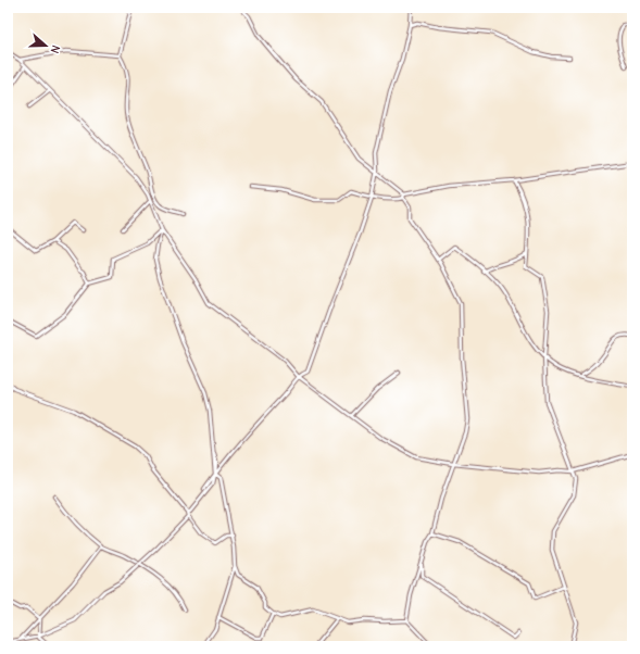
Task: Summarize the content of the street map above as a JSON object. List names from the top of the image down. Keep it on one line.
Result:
{"north":"right"}
